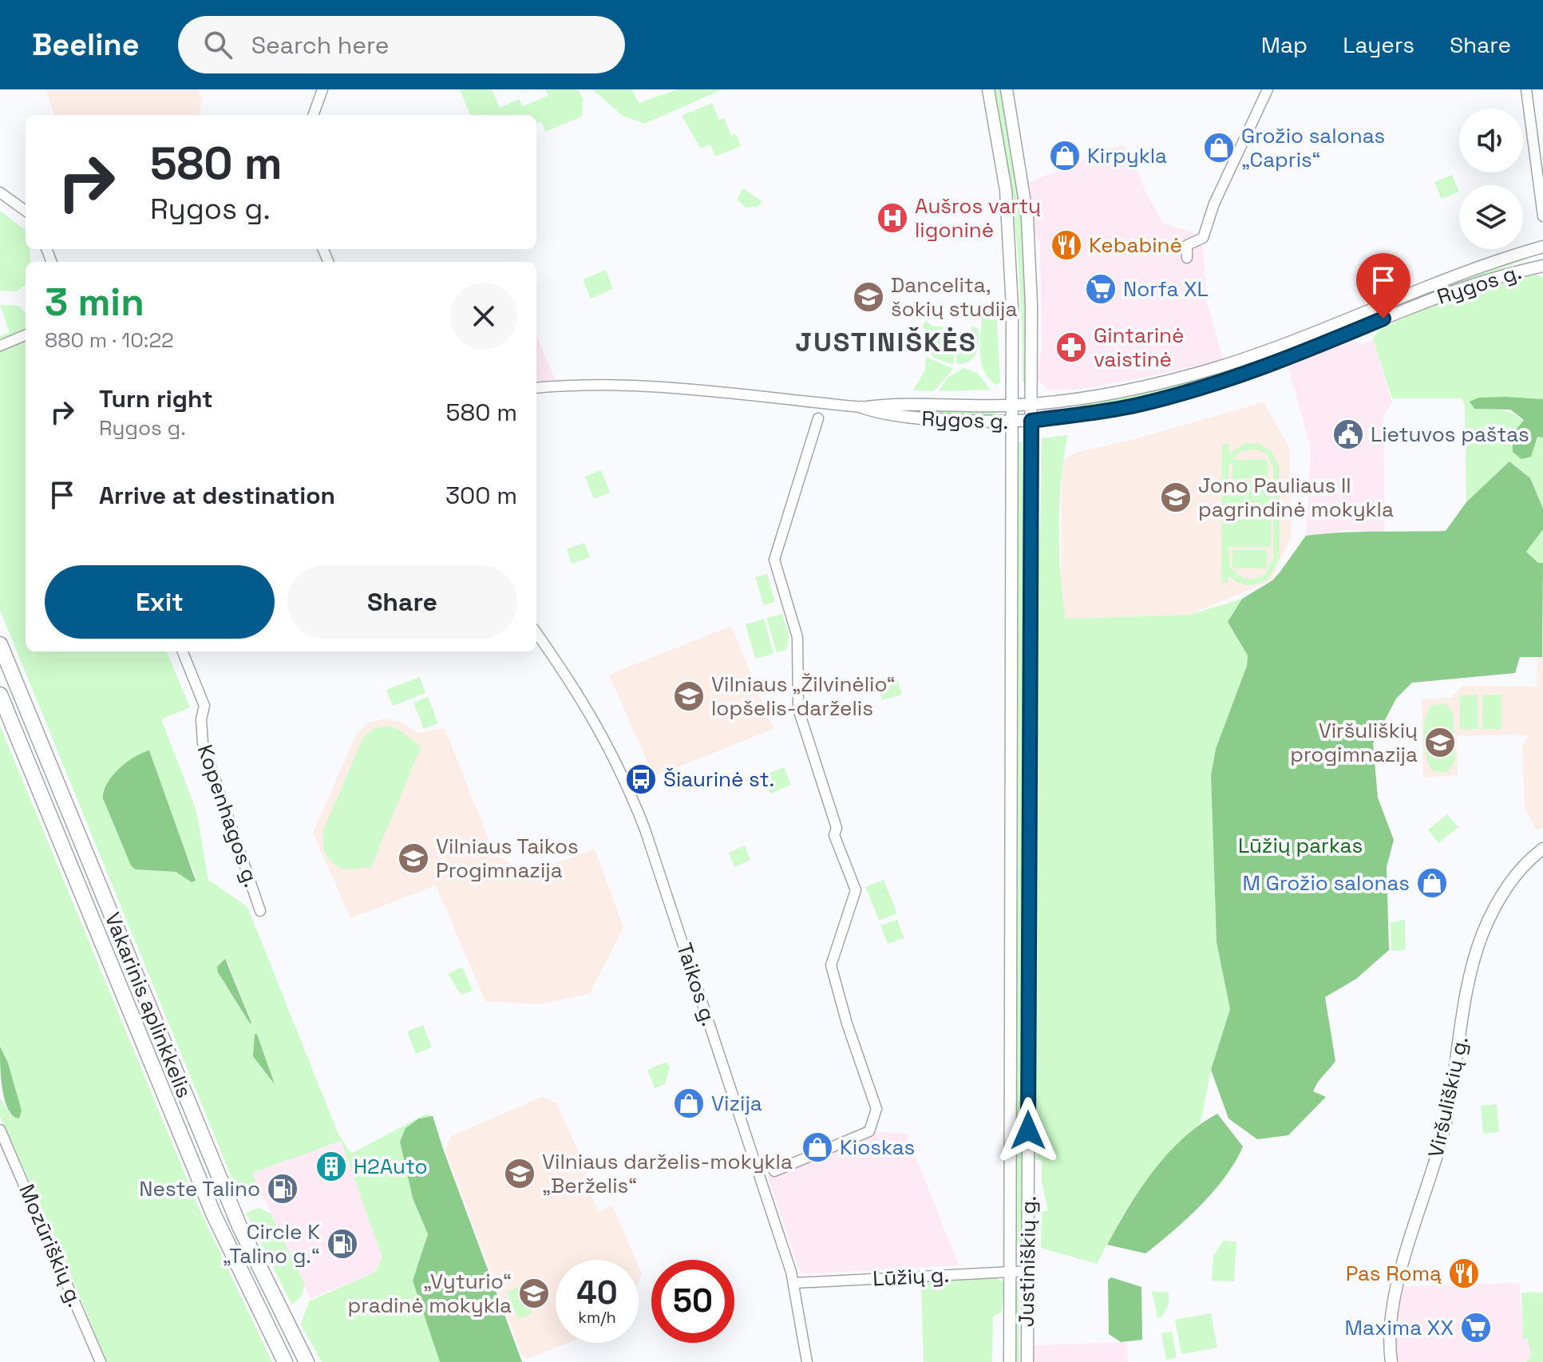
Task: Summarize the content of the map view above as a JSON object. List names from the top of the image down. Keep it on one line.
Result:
{"streets":{"highway":["Vakarinis aplinkkelis"],"main road":["Rygos g.","Viršuliškių g.","Justiniškių g."],"street":["Kopenhagos g.","Taikos g.","Mozūriškių g.","Lūžių g."]},"crossings":[["Rygos g.","Justiniškių g."],["Taikos g.","Lūžių g."],["Justiniškių g.","Lūžių g."]],"districts":["JUSTINIŠKĖS"],"parks":["Lūžių parkas"],"places":{"shop":["Grožio salonas „Capris“","Kirpykla","M Grožio salonas","Vizija","Kioskas"],"hospital":["Aušros vartų ligoninė"],"restaurant":["Kebabinė","Pas Romą"],"supermarket":["Norfa XL","Maxima XX"],"school or university":["Dancelita, šokių studija","Jono Pauliaus II pagrindinė mokykla","Vilniaus „Žilvinėlio“ lopšelis-darželis","Viršuliškių progimnazija","Vilniaus Taikos Progimnazija","Vilniaus darželis-mokykla „Berželis“","„Vyturio“ pradinė mokykla"],"pharmacy":["Gintarinė vaistinė"],"public building":["Lietuvos paštas"],"bus stop":["Šiaurinė st."],"building":["H2Auto"],"fuel station":["Neste Talino","Circle K „Talino g.“"]},"page":{"header":"Beeline","search":"Search here","nav":["Map","Layers","Share"],"turn":["580 m","Rygos g."],"heading":["3 min","880 m · 10:22"],"list":[{"name":"Turn right","note":"Rygos g.","value":"580 m"},{"name":"Arrive at destination","value":"300 m"}],"buttons":["Exit","Share"],"speed":"40 km/h","limit":"50"}}
